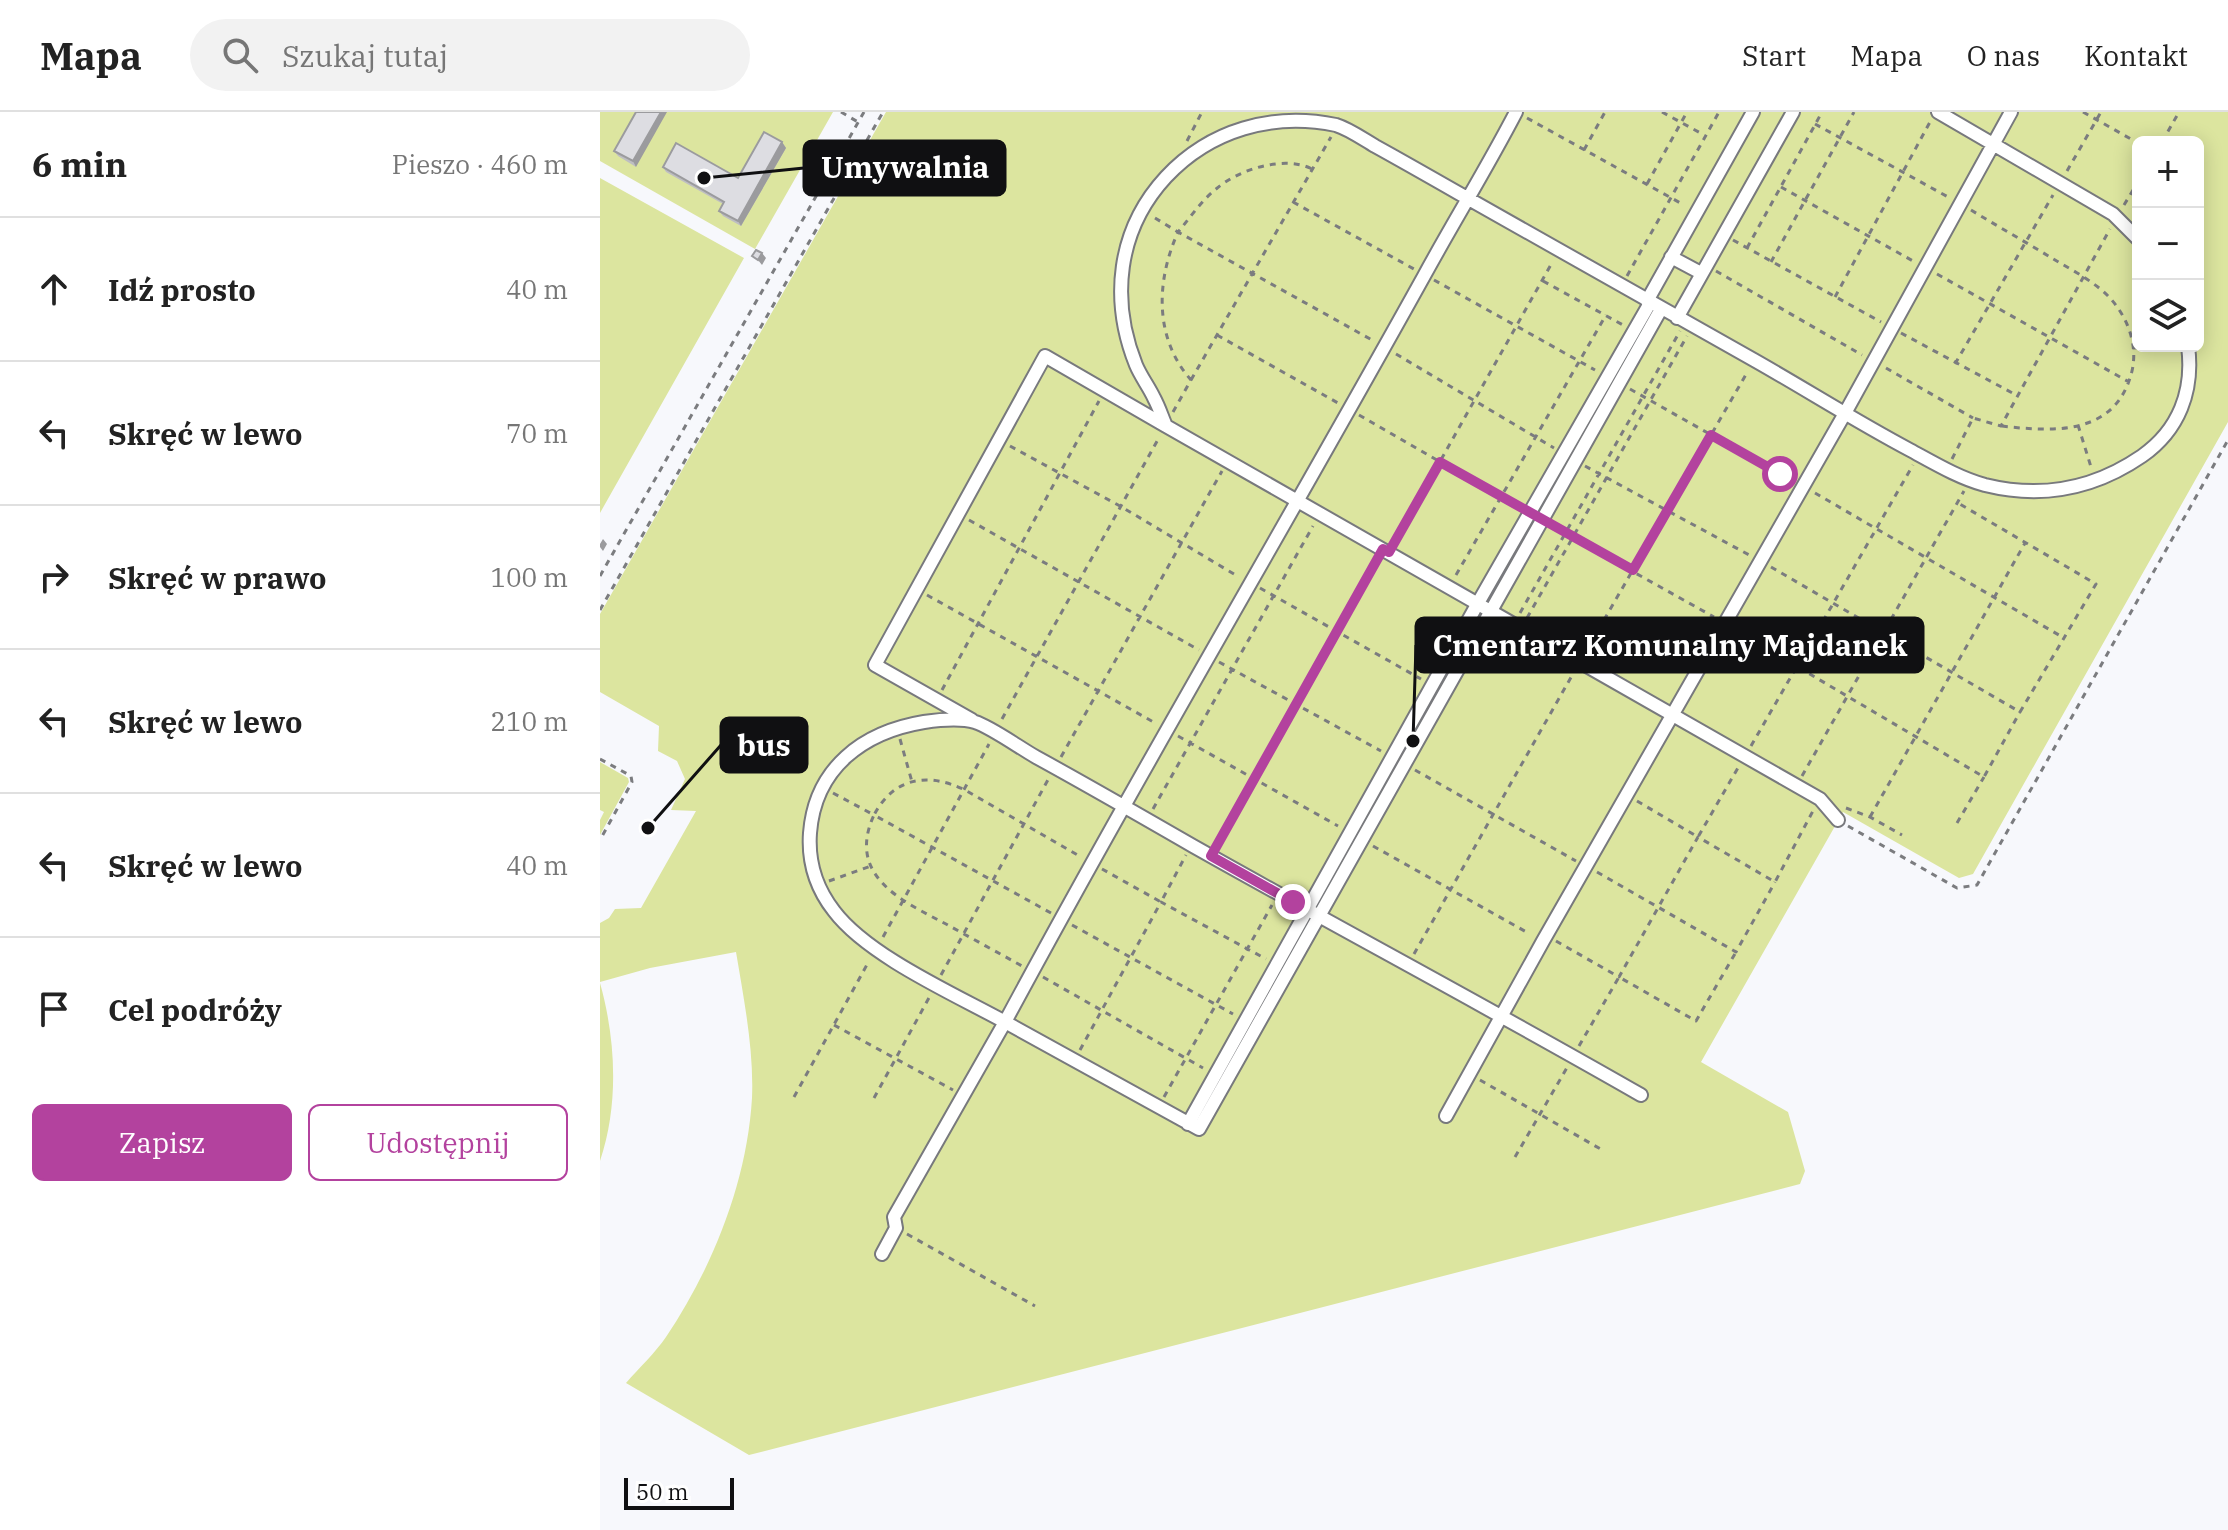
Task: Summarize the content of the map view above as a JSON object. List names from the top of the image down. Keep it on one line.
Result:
{"places":["Umywalnia","Cmentarz Komunalny Majdanek","bus"],"scale_bar":"50 m","page":{"header":"Mapa","search":"Szukaj tutaj","nav":["Start","Mapa","O nas","Kontakt"],"heading":["6 min","Pieszo · 460 m"],"map_buttons":["+","−"],"list":[["Idź prosto","40 m"],["Skręć w lewo","70 m"],["Skręć w prawo","100 m"],["Skręć w lewo","210 m"],["Skręć w lewo","40 m"],"Cel podróży"],"buttons":["Zapisz","Udostępnij"],"scale":"50 m"}}
